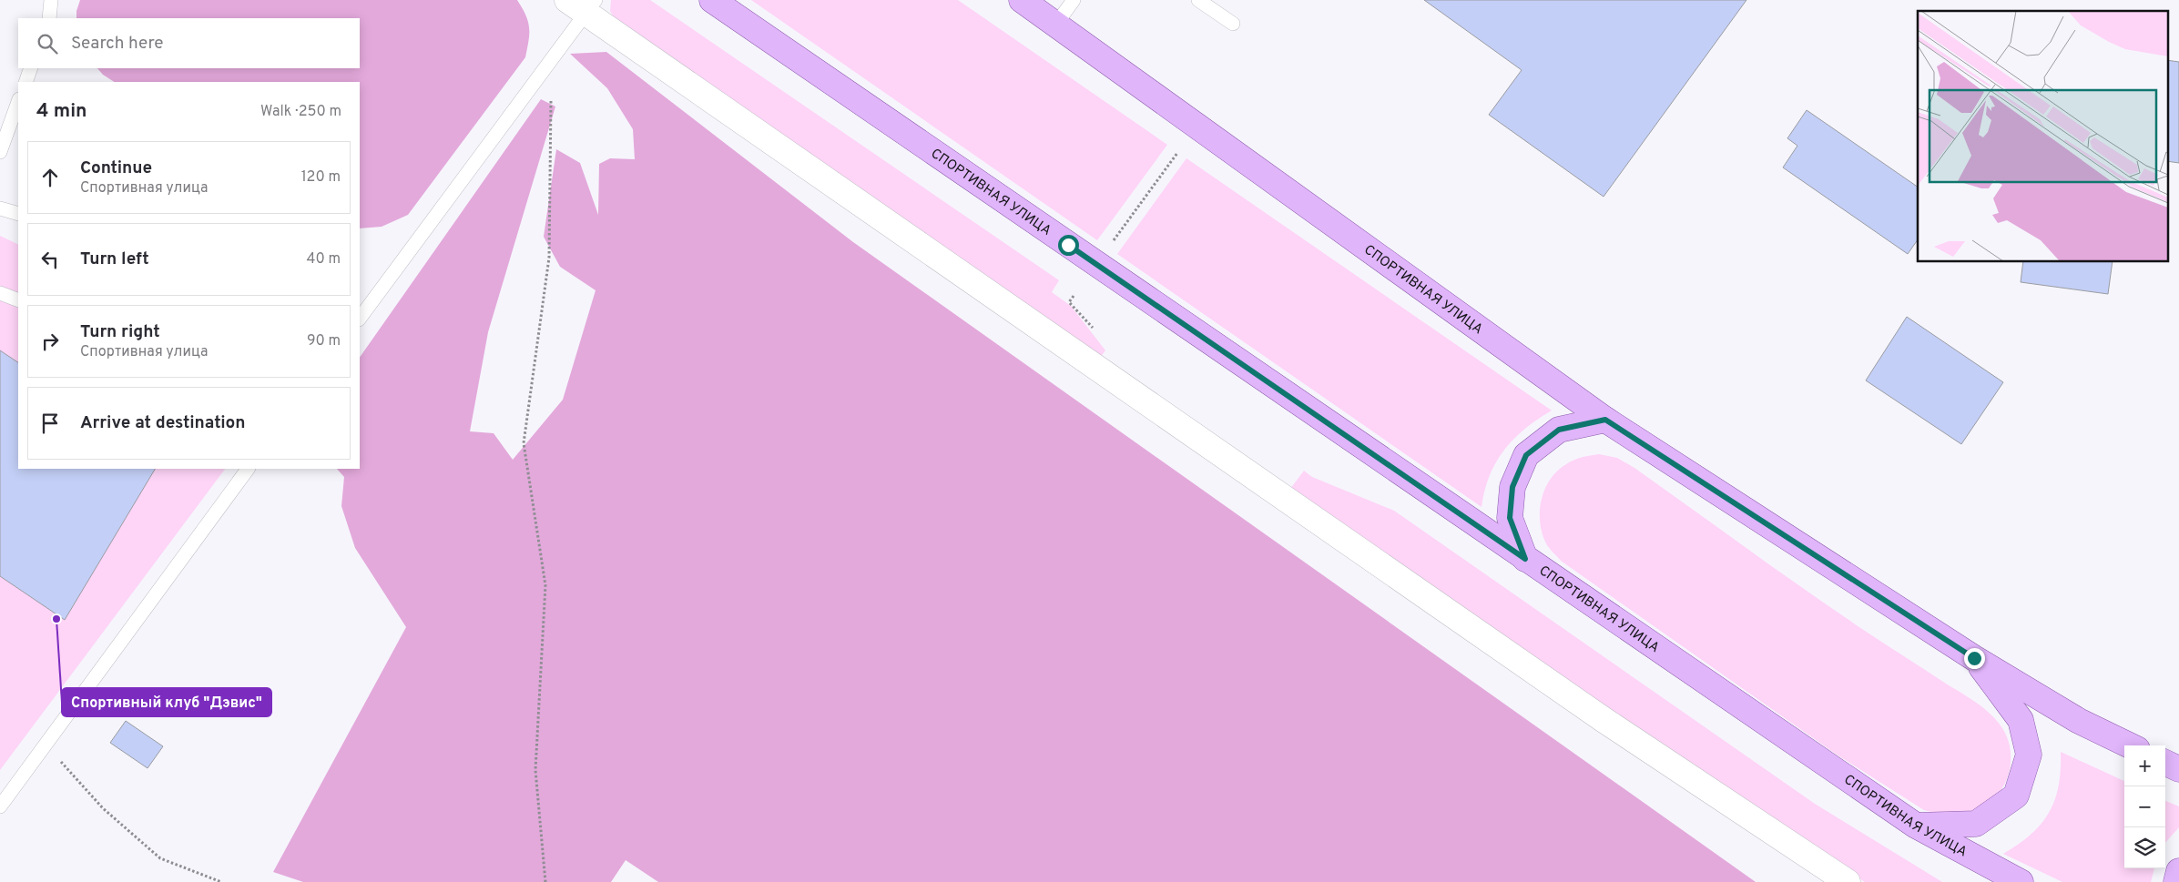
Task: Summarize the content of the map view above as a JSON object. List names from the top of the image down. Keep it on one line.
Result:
{"streets":{"main road":["СПОРТИВНАЯ УЛИЦА"]},"places":["Спортивный клуб \"Дэвис\""],"page":{"search":"Search here","heading":["4 min","Walk · 250 m"],"list":[["Continue","Спортивная улица","120 m"],["Turn left","40 m"],["Turn right","Спортивная улица","90 m"],"Arrive at destination"],"map_buttons":["+","−"]}}
